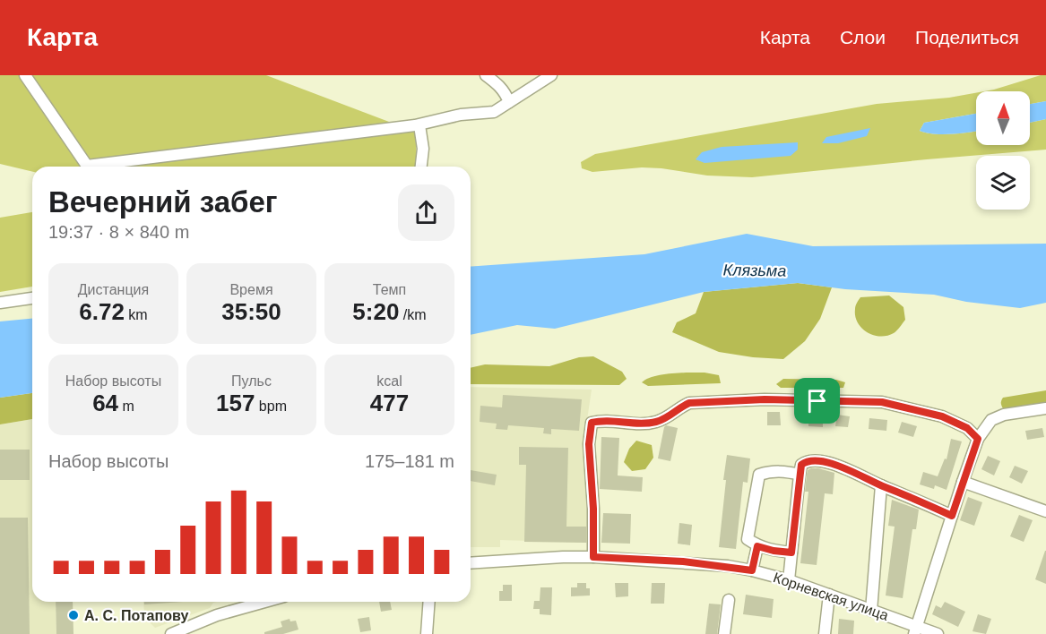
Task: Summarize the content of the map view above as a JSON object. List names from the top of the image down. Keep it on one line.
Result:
{"streets":{"street":["Корневская улица"]},"water":["Клязьма"],"places":["А. С. Потапову"],"north":"top","page":{"header":"Карта","nav":["Карта","Слои","Поделиться"],"heading":["Вечерний забег","19:37 · 8 × 840 m"],"stats":[["Дистанция","6.72 km"],["Время","35:50"],["Темп","5:20 /km"],["Набор высоты","64 m"],["Пульс","157 bpm"],["kcal","477"]],"chart":["Набор высоты","175–181 m"]}}
